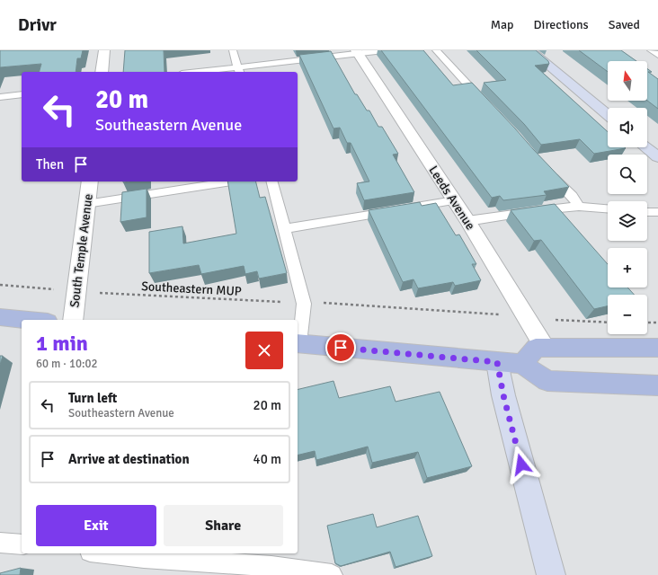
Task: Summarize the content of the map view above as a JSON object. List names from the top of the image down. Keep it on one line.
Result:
{"streets":{"street":["Leeds Avenue","South Temple Avenue"],"path":["Southeastern MUP"]},"north":"top","page":{"header":"Drivr","nav":["Map","Directions","Saved"],"map_buttons":["+","−"],"turn":["20 m","Southeastern Avenue"],"then":"Then","heading":["1 min","60 m · 10:02"],"list":[{"name":"Turn left","note":"Southeastern Avenue","value":"20 m"},{"name":"Arrive at destination","value":"40 m"}],"buttons":["Exit","Share"]}}
